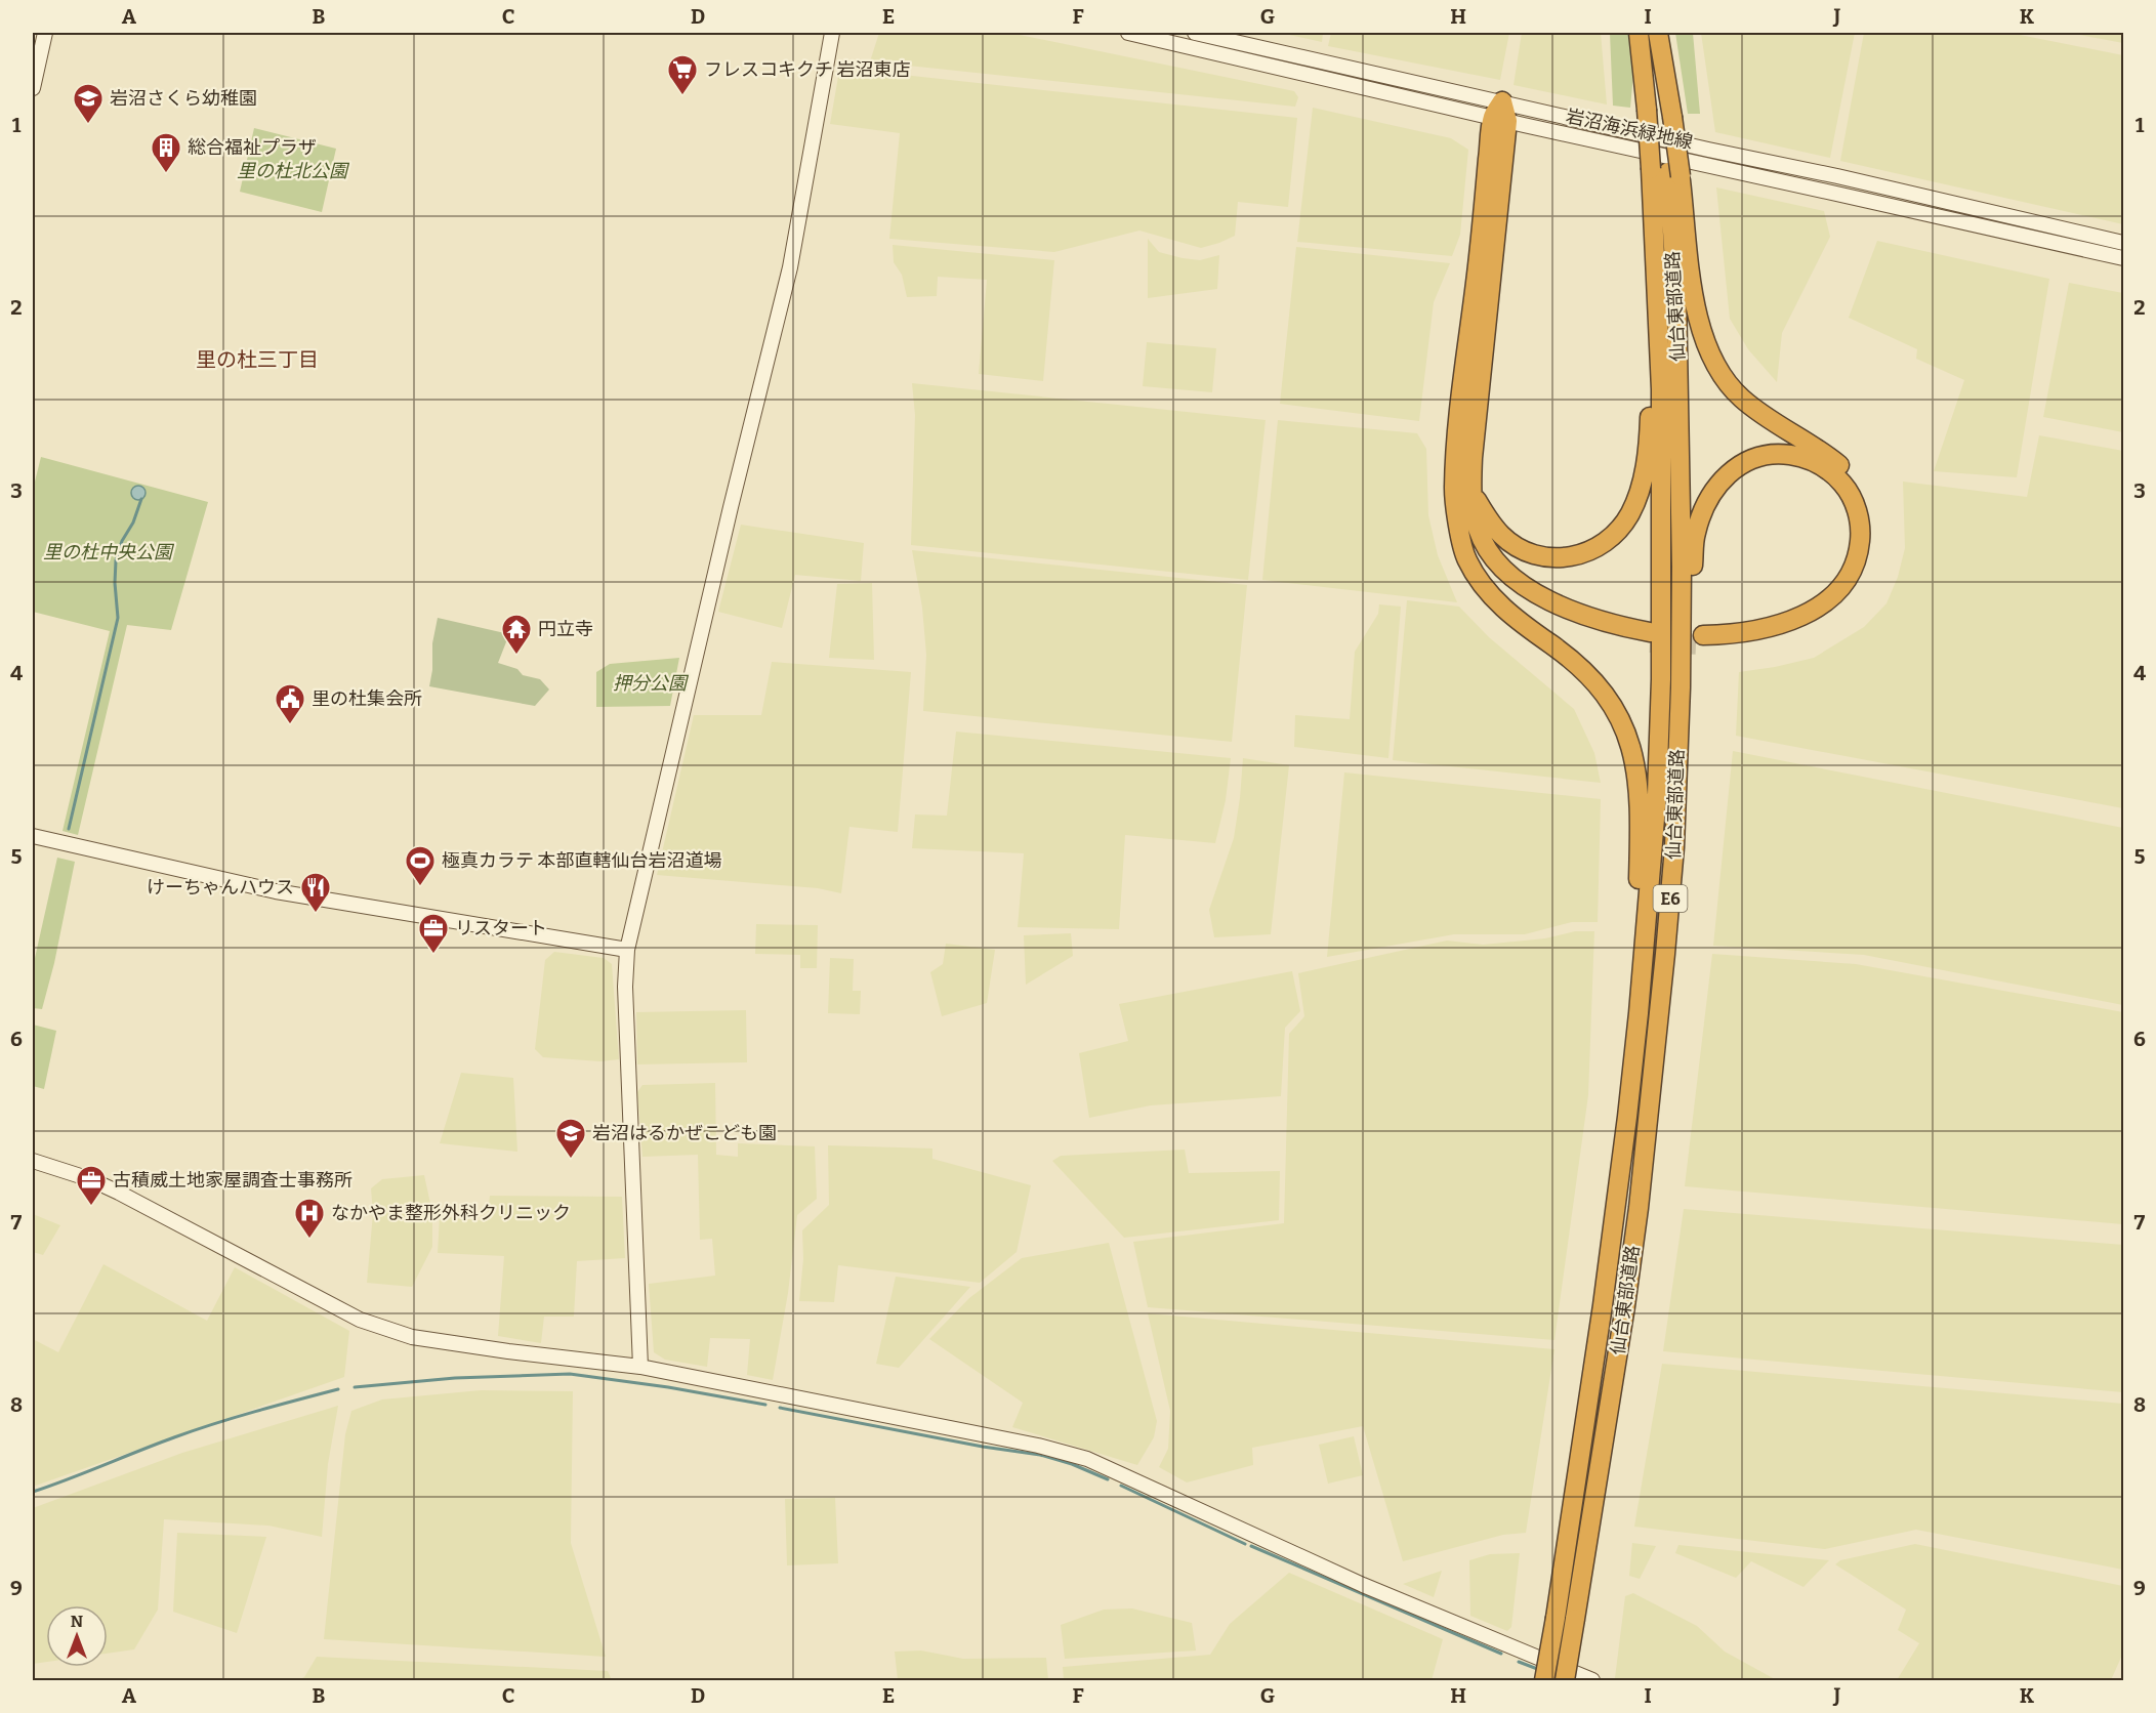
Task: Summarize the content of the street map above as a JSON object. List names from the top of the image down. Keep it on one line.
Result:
{"streets":{"highway":["仙台東部道路","E6"],"street":["岩沼海浜緑地線"]},"districts":["里の杜三丁目"],"parks":["里の杜北公園","里の杜中央公園","押分公園"],"places":{"supermarket":["フレスコキクチ 岩沼東店"],"school or university":["岩沼さくら幼稚園","岩沼はるかぜこども園"],"building":["総合福祉プラザ"],"temple":["円立寺"],"public building":["里の杜集会所"],"sports":["極真カラテ 本部直轄仙台岩沼道場"],"restaurant":["けーちゃんハウス"],"office":["リスタート","古積威土地家屋調査士事務所"],"hospital":["なかやま整形外科クリニック"]},"north":"top","grid":{"columns":["A","B","C","D","E","F","G","H","I","J","K"],"rows":["1","2","3","4","5","6","7","8","9"]}}
